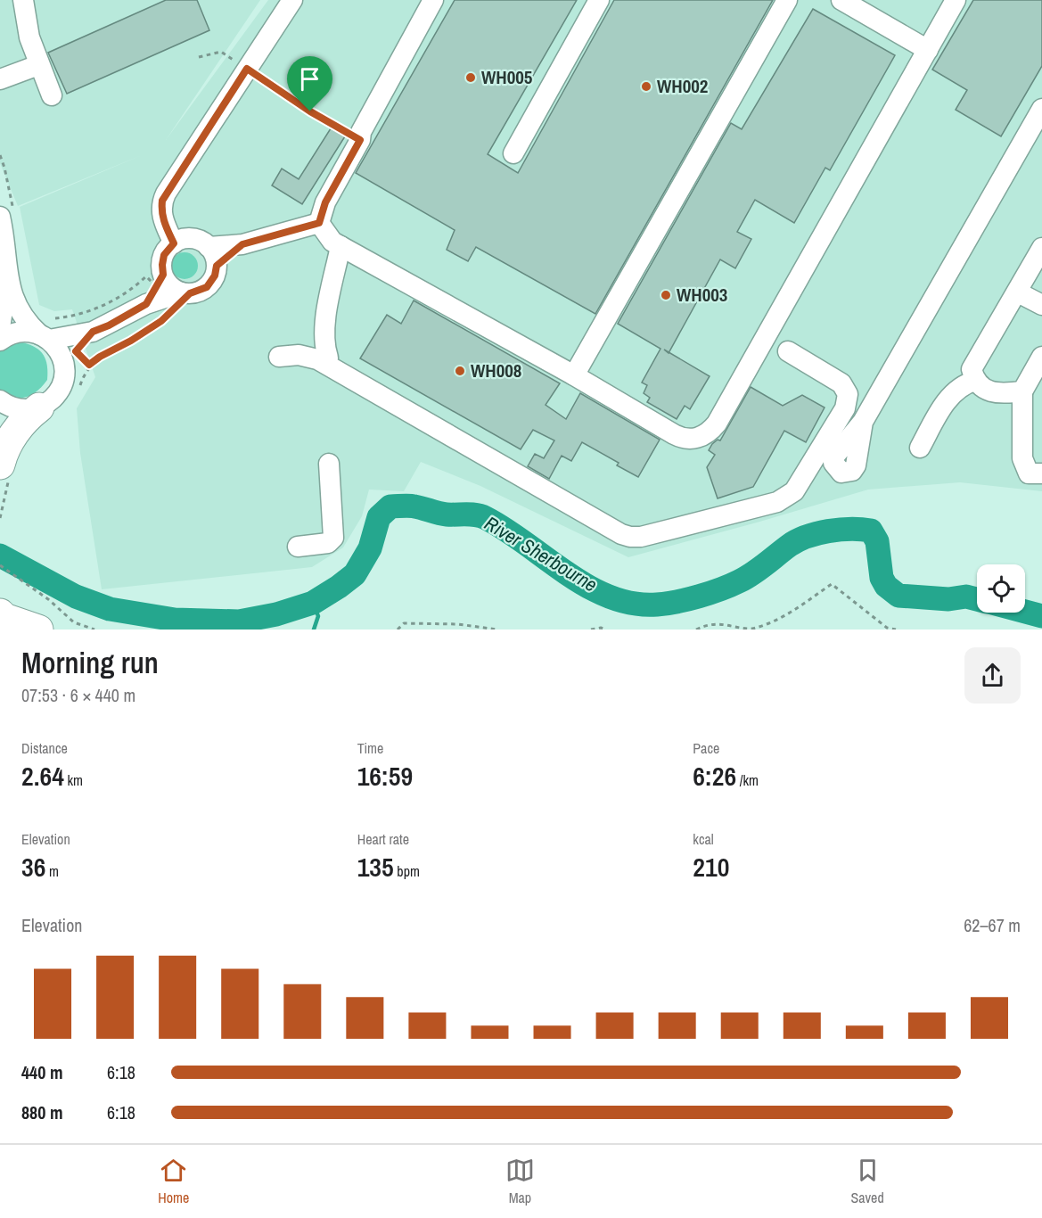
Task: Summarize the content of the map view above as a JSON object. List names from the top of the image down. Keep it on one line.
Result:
{"water":["River Sherbourne"],"places":["WH005","WH002","WH003","WH008"],"page":{"heading":["Morning run","07:53 · 6 × 440 m"],"stats":[["Distance","2.64 km"],["Time","16:59"],["Pace","6:26 /km"],["Elevation","36 m"],["Heart rate","135 bpm"],["kcal","210"]],"chart":["Elevation","62–67 m"],"list":[{"name":"440 m","note":"6:18"},{"name":"880 m","note":"6:18"}],"tabs":["Home","Map","Saved"]}}
